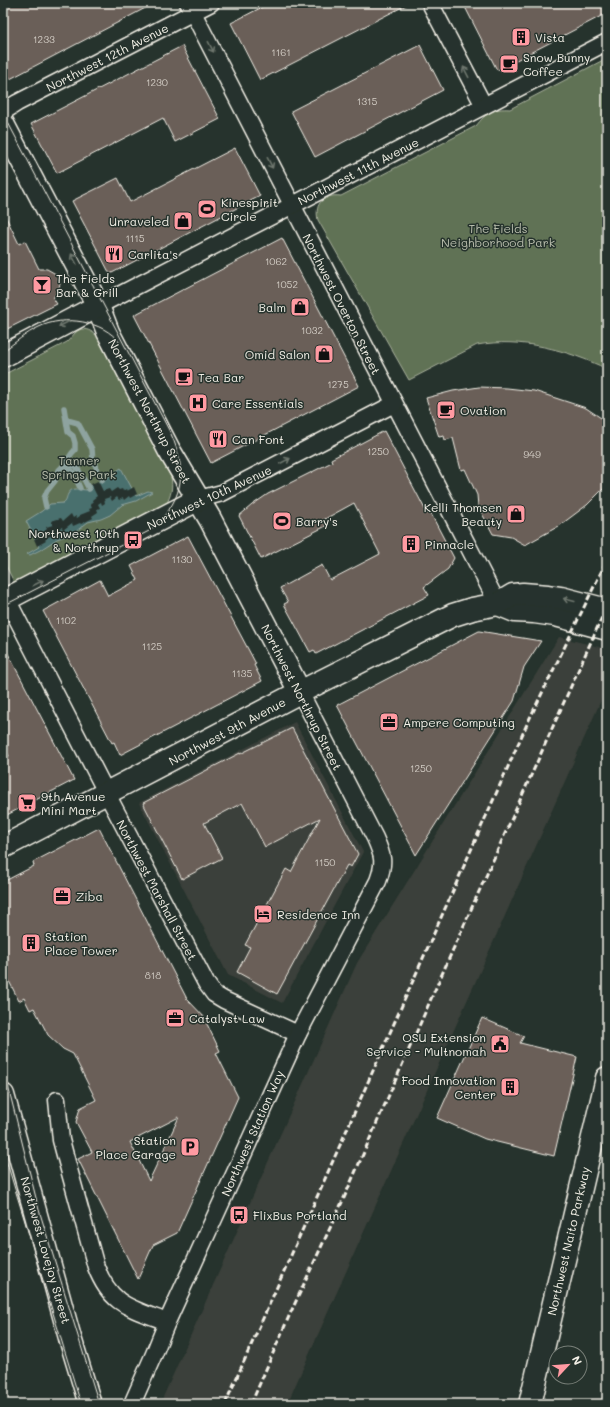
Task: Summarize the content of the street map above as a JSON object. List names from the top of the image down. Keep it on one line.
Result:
{"streets":{"main road":["Northwest 11th Avenue","Northwest Northrup Street","Northwest 10th Avenue","Northwest 9th Avenue","Northwest Naito Parkway","Northwest Lovejoy Street"],"street":["Northwest 12th Avenue","Northwest Overton Street","Northwest Marshall Street","Northwest Station Way"]},"crossings":[["Northwest 12th Avenue","Northwest Overton Street"],["Northwest 11th Avenue","Northwest Overton Street"],["Northwest 11th Avenue","Northwest Northrup Street"],["Northwest Overton Street","Northwest 10th Avenue"],["Northwest Overton Street","Northwest 9th Avenue"],["Northwest Northrup Street","Northwest 10th Avenue"],["Northwest Northrup Street","Northwest 9th Avenue"],["Northwest Northrup Street","Northwest Station Way"],["Northwest 10th Avenue","Northwest Marshall Street"],["Northwest 9th Avenue","Northwest Marshall Street"],["Northwest Marshall Street","Northwest Station Way"]],"one_way":["Northwest 10th Avenue"],"parks":["The Fields Neighborhood Park","Tanner Springs Park"],"places":{"building":["Vista","Pinnacle","Station Place Tower","Food Innovation Center"],"cafe":["Snow Bunny Coffee","Tea Bar","Ovation"],"sports":["Kinespirit Circle","Barry's"],"shop":["Unraveled","Balm","Omid Salon","Kelli Thomsen Beauty"],"restaurant":["Carlita's","Can Font"],"bar":["The Fields Bar & Grill"],"hospital":["Care Essentials"],"bus stop":["Northwest 10th & Northrup","FlixBus Portland"],"office":["Ampere Computing","Ziba","Catalyst Law"],"supermarket":["9th Avenue Mini Mart"],"hotel":["Residence Inn"],"public building":["OSU Extension Service - Multnomah"],"parking":["Station Place Garage"]},"house_numbers":["1233","1161","1230","1315","1115","1062","1052","1032","1275","1250","949","1130","1102","1125","1135","1250","1150","818"],"north":"top right"}
